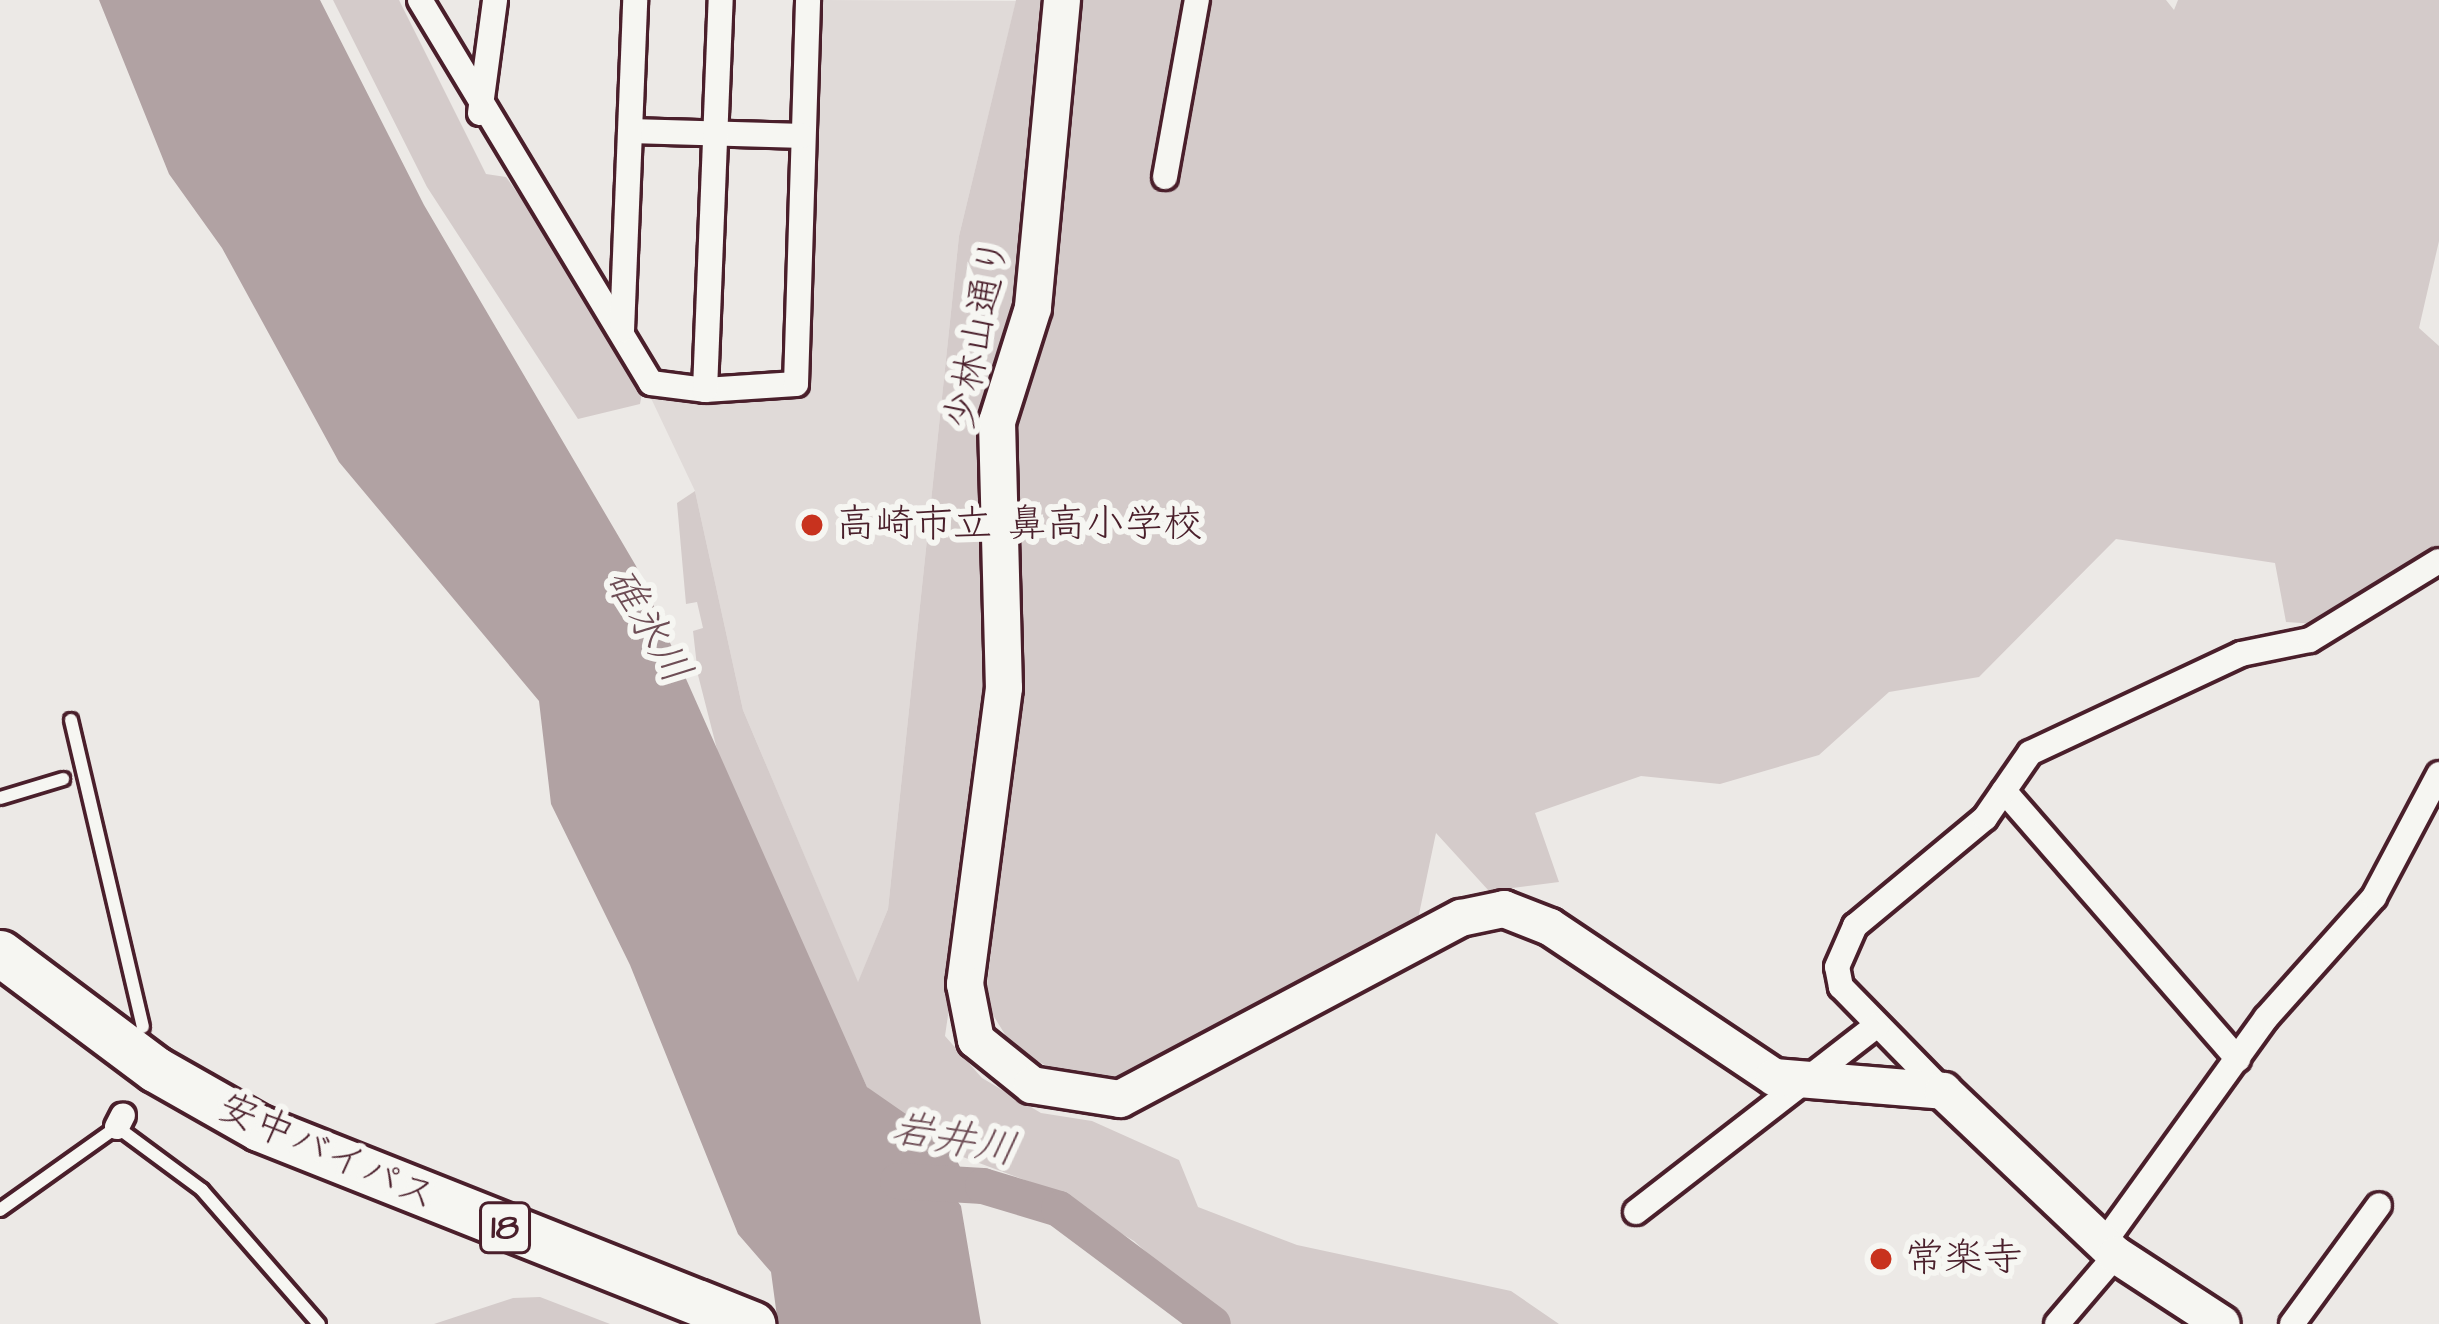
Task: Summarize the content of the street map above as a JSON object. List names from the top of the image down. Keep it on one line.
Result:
{"streets":{"highway":["安中バイパス","18"],"street":["少林山通り"]},"water":["碓氷川","岩井川"],"places":["高崎市立 鼻高小学校","常楽寺"]}
